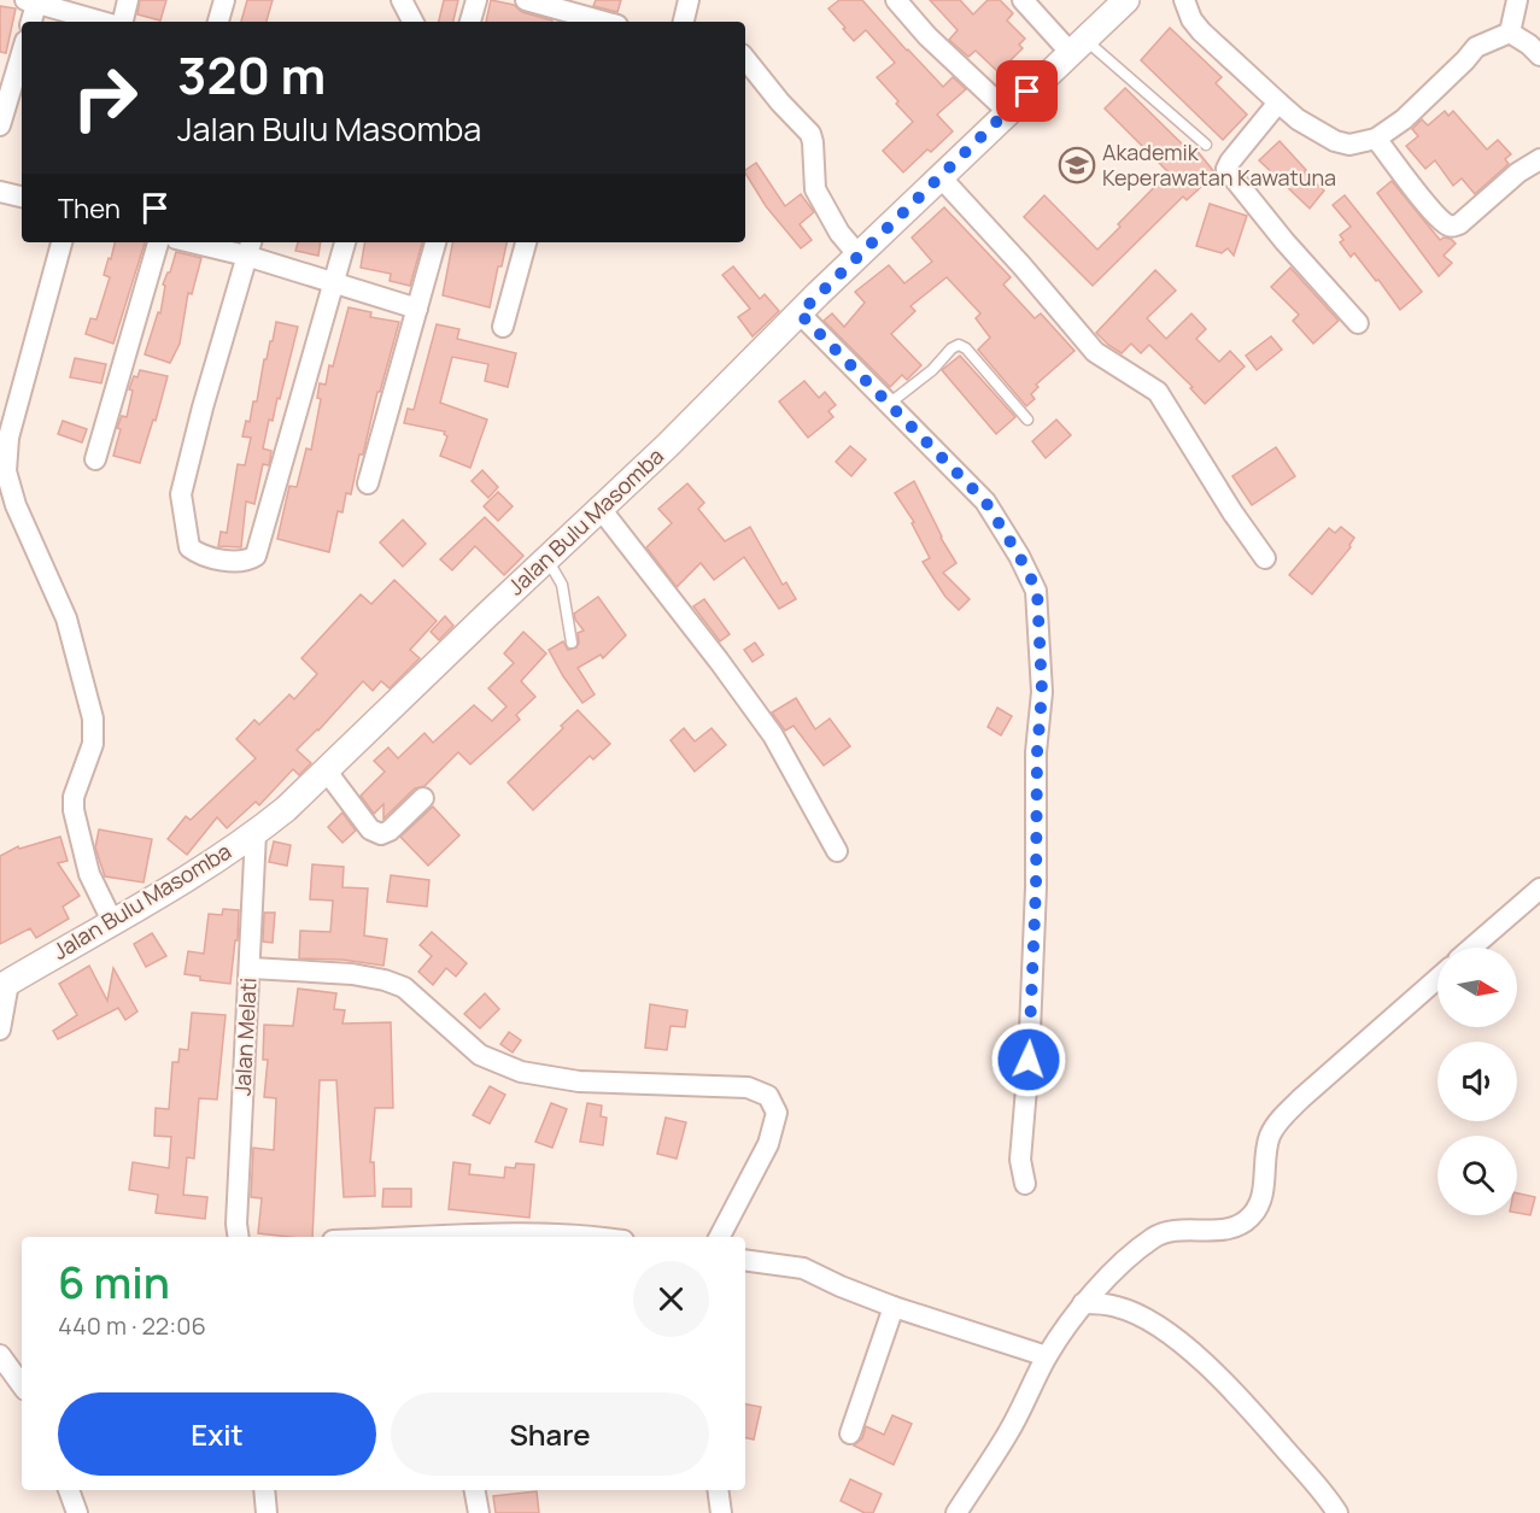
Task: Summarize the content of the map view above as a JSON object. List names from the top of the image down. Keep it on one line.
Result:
{"streets":{"street":["Jalan Bulu Masomba","Jalan Melati"]},"crossings":[["Jalan Bulu Masomba","Jalan Melati"]],"places":{"school or university":["Akademik Keperawatan Kawatuna"]},"north":"right","page":{"turn":["320 m","Jalan Bulu Masomba"],"then":"Then","heading":["6 min","440 m · 22:06"],"buttons":["Exit","Share"]}}
